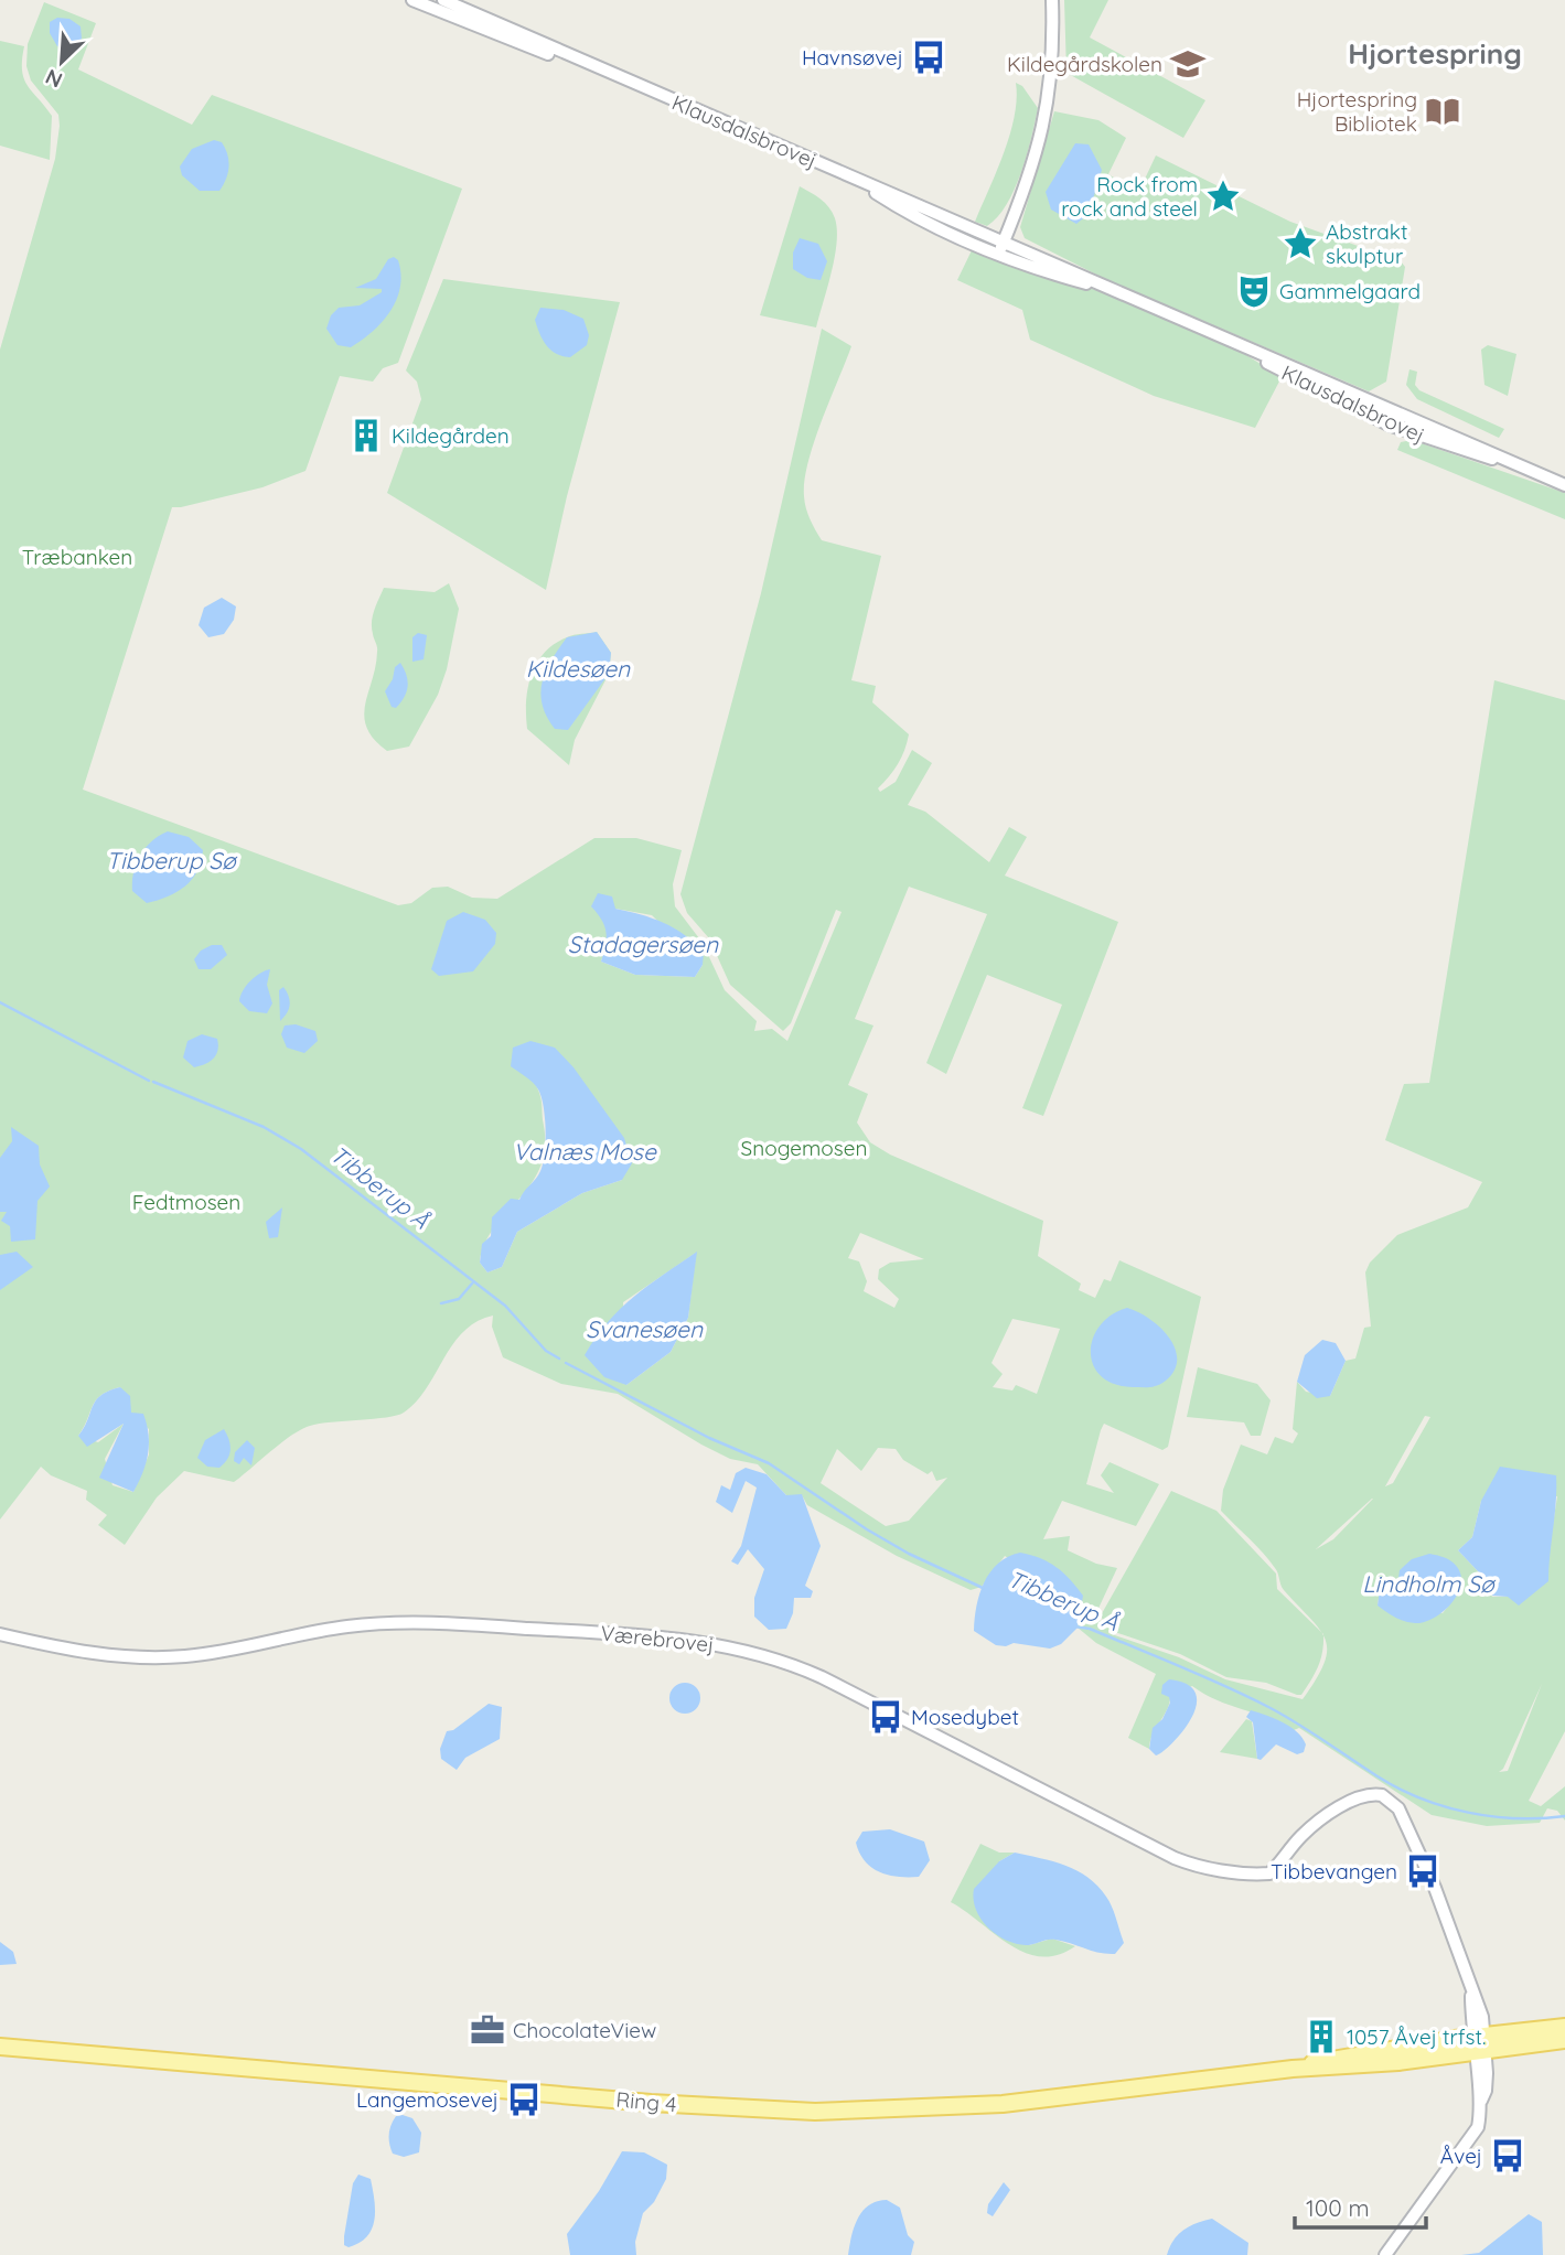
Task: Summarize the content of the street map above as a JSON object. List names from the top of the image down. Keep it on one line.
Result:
{"streets":{"main road":["Ring 4"],"street":["Klausdalsbrovej","Værebrovej"]},"crossings":[["Værebrovej","Ring 4"]],"districts":["Hjortespring"],"water":["Kildesøen","Tibberup Sø","Stadagersøen","Valnæs Mose","Tibberup Å","Svanesøen","Lindholm Sø"],"parks":["Træbanken","Snogemosen","Fedtmosen"],"places":{"bus stop":["Havnsøvej","Mosedybet","Tibbevangen","Langemosevej","Åvej"],"school or university":["Kildegårdskolen"],"library":["Hjortespring Bibliotek"],"place":["Rock from rock and steel","Abstrakt skulptur"],"theatre":["Gammelgaard"],"building":["Kildegården","1057 Åvej trfst."],"office":["ChocolateView"]},"scale_bar":"100 m","north":"bottom left"}
